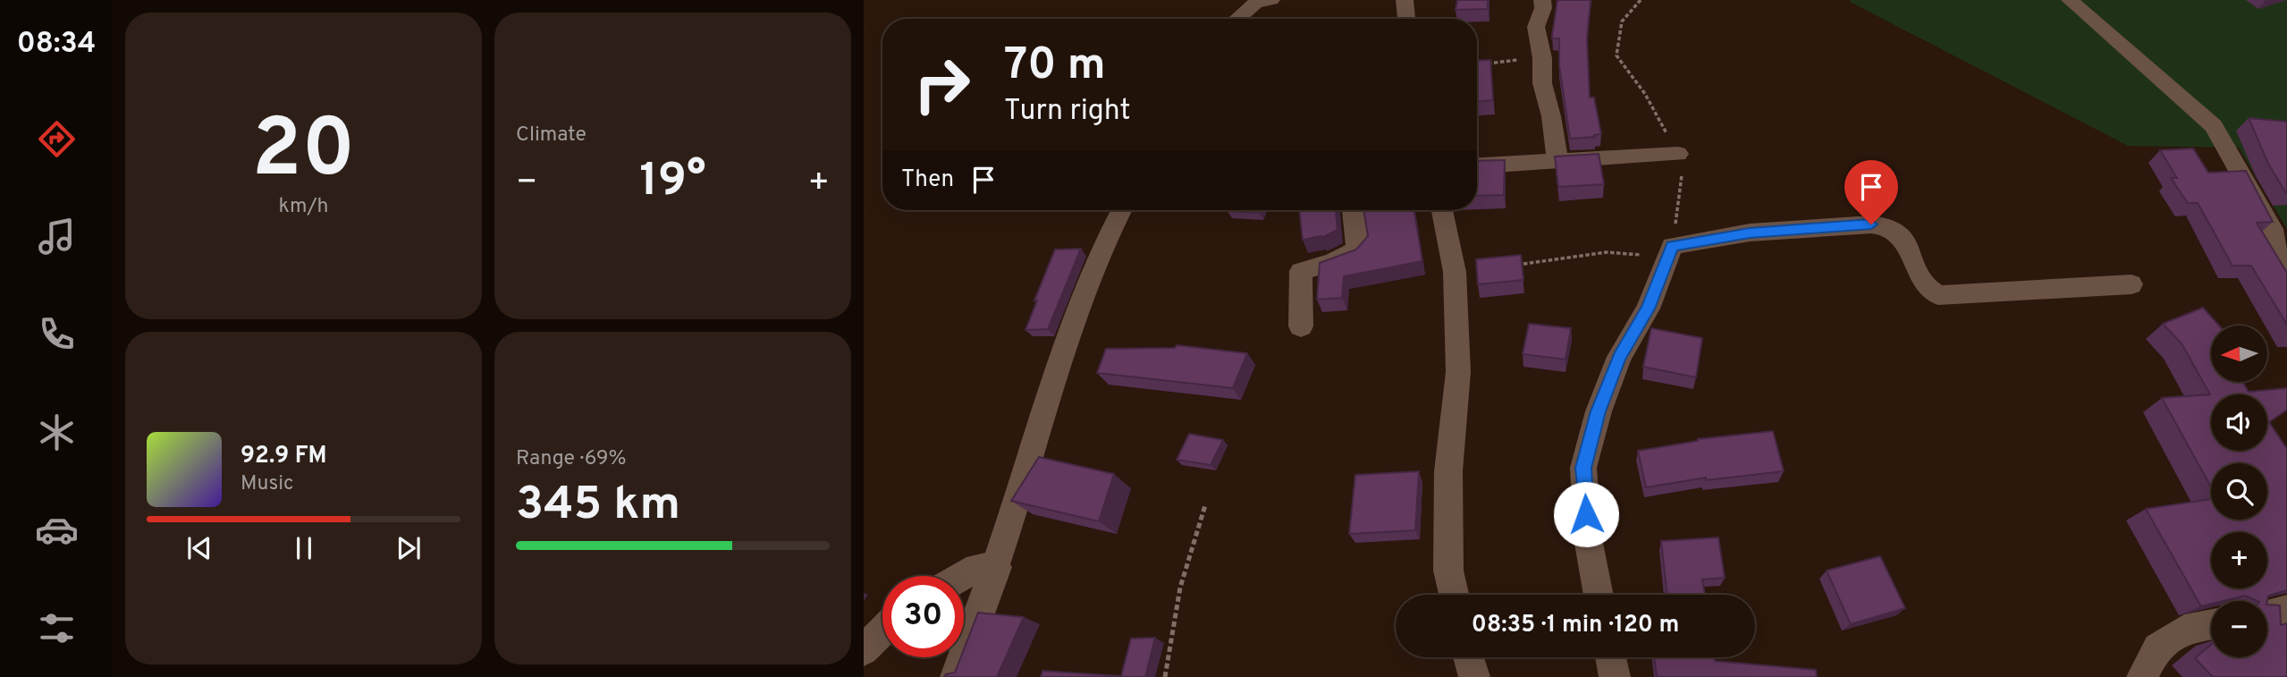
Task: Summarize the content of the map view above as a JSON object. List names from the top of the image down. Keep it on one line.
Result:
{"north":"left","page":{"tabs":"08:34","tile":[["20","km/h"],"Climate",["Range · 69%","345 km"]],"turn":["70 m","Turn right"],"then":"Then","heat":["−","19°","+"],"map_buttons":["+","−"],"song":["92.9 FM","Music"],"limit":"30","trip":"08:35 · 1 min · 120 m"}}
